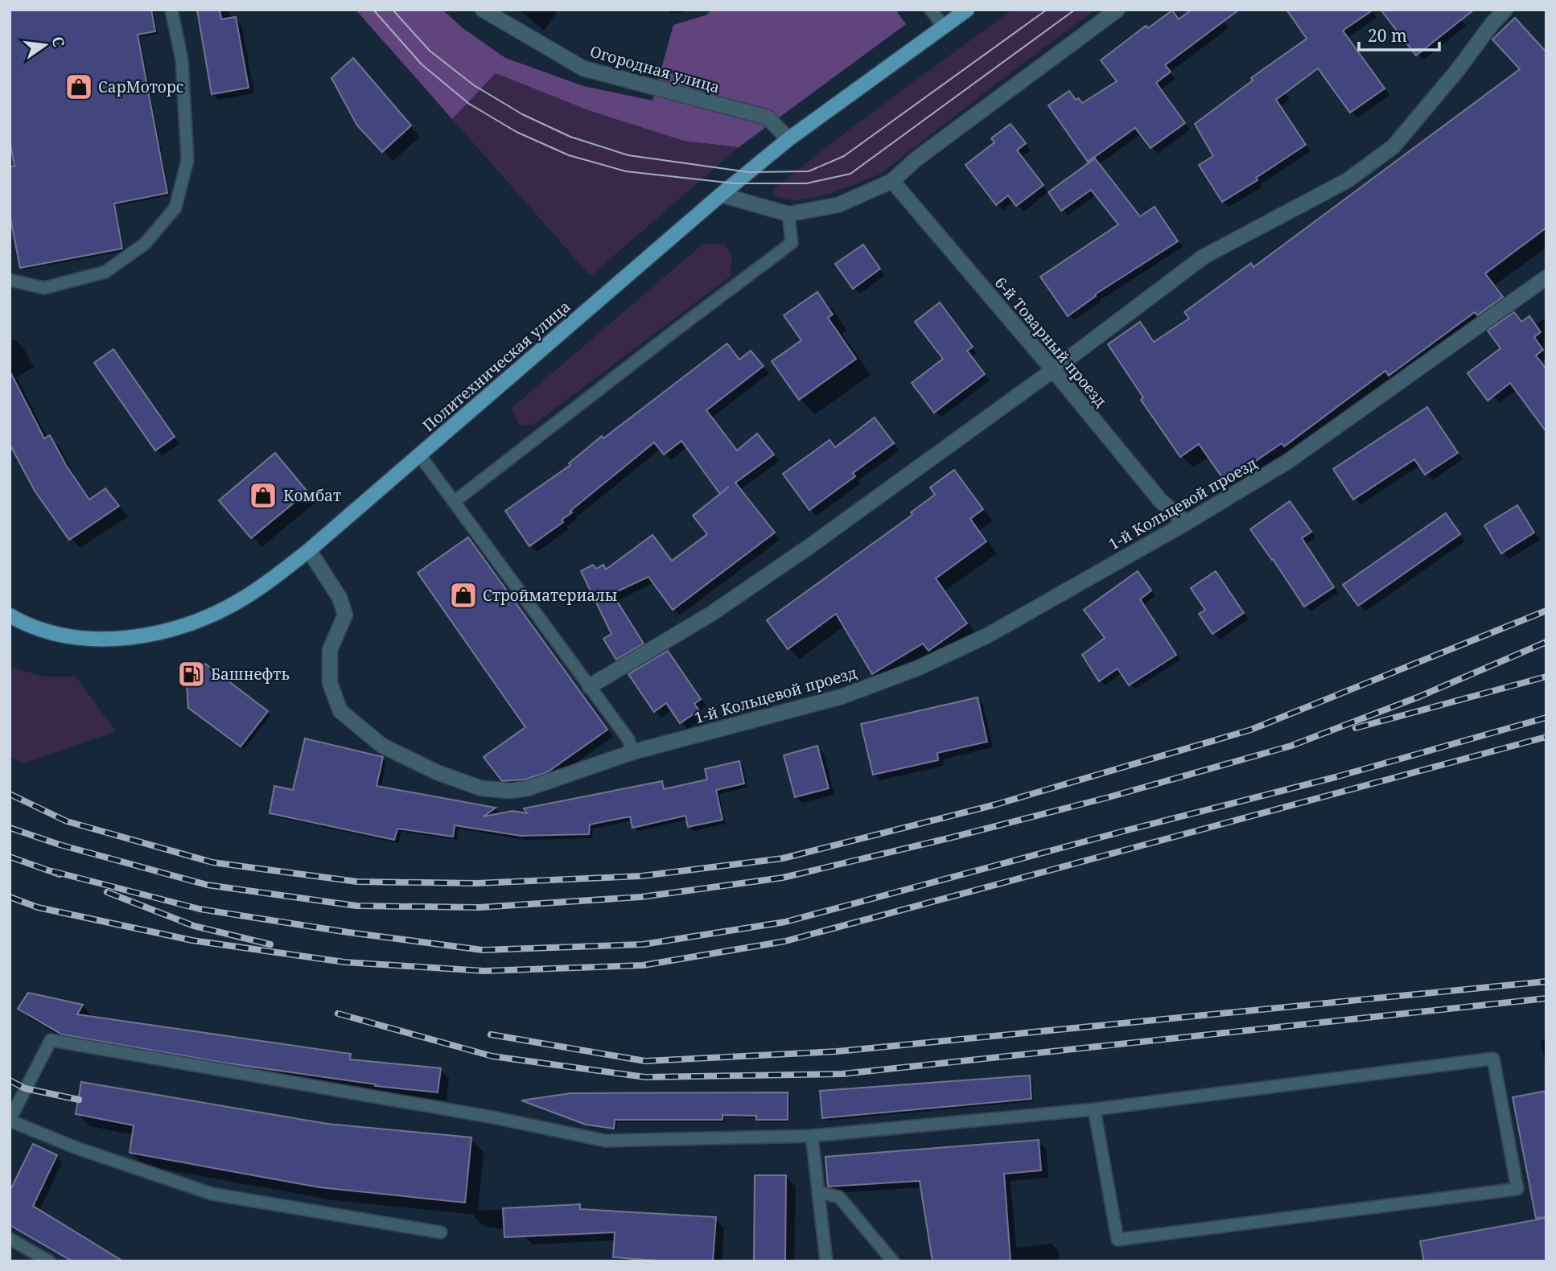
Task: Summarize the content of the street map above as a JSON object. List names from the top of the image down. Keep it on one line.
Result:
{"streets":{"main road":["Политехническая улица"],"street":["Огородная улица","6-й Товарный проезд","1-й Кольцевой проезд"]},"crossings":[["Огородная улица","Политехническая улица"],["6-й Товарный проезд","1-й Кольцевой проезд"],["Политехническая улица","1-й Кольцевой проезд"]],"places":{"shop":["СарМоторс","Комбат","Стройматериалы"],"fuel station":["Башнефть"]},"scale_bar":"20 m","north":"right"}
